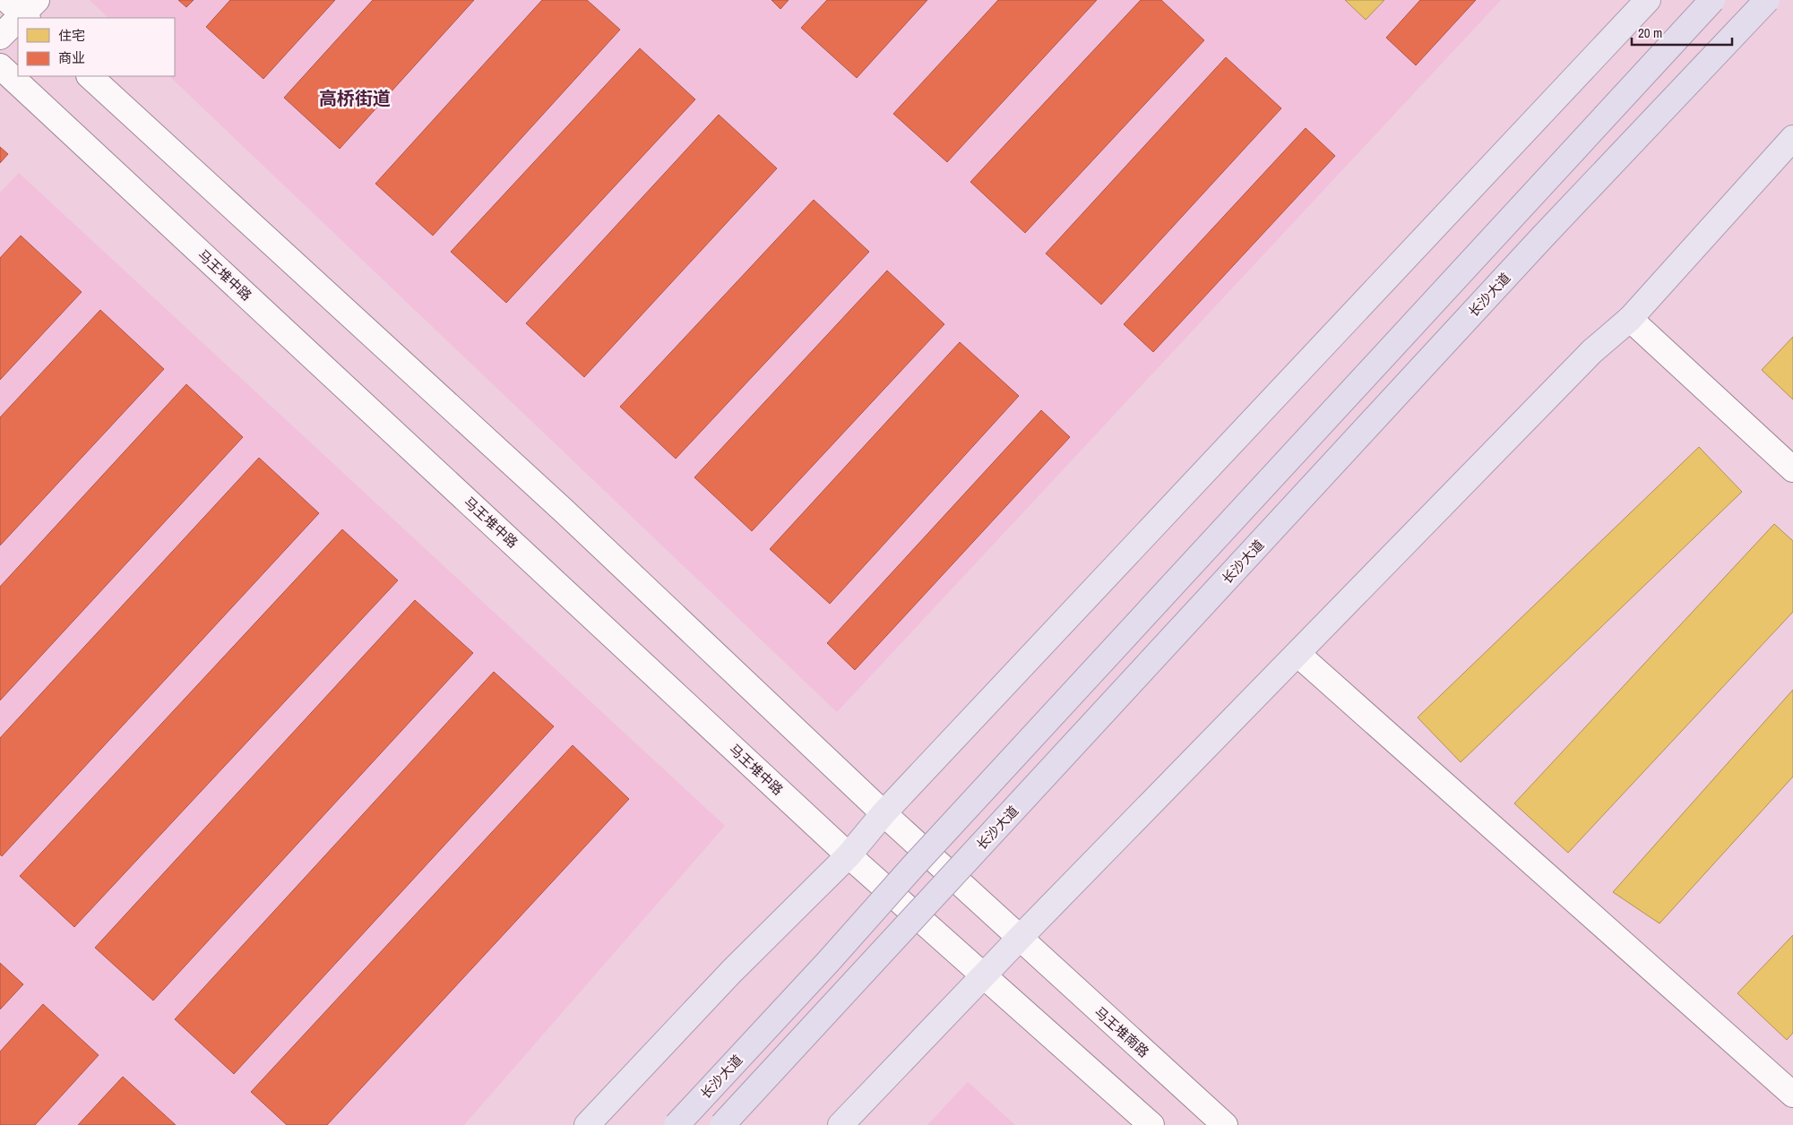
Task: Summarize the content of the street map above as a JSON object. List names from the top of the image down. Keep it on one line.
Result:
{"streets":{"highway":["长沙大道"],"main road":["马王堆中路","马王堆南路"]},"districts":["高桥街道"],"legend":["住宅","商业"],"scale_bar":"20 m"}
